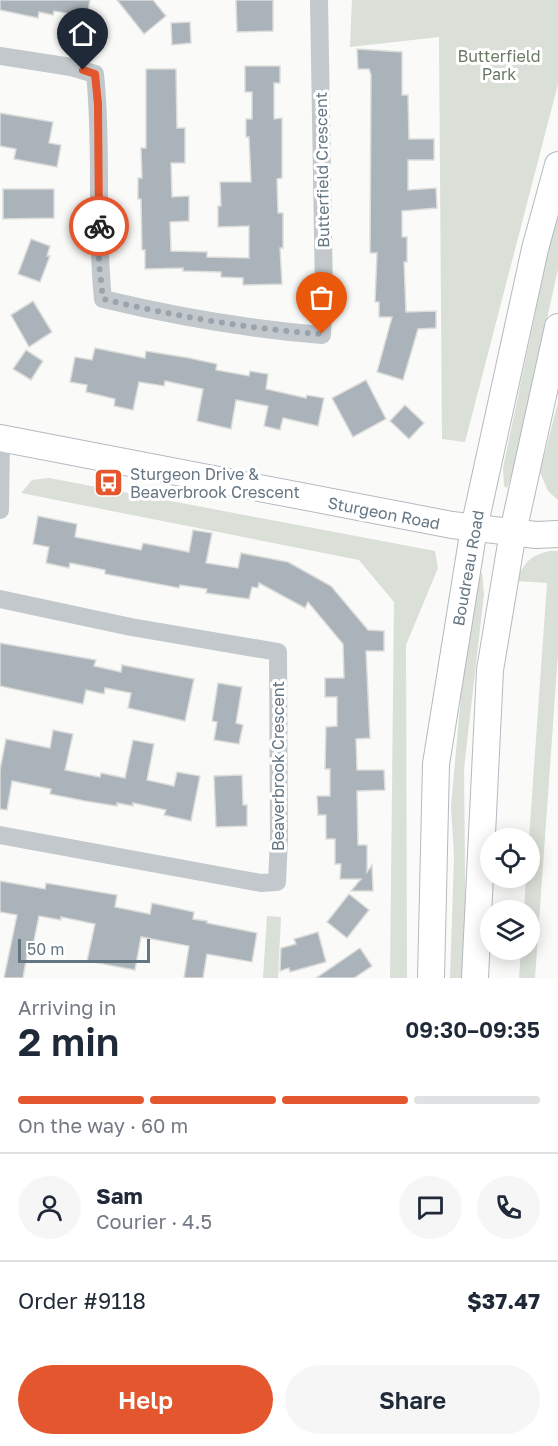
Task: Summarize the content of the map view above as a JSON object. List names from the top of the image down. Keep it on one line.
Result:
{"streets":{"main road":["Sturgeon Road","Boudreau Road"],"street":["Butterfield Crescent","Beaverbrook Crescent"]},"crossings":[["Sturgeon Road","Boudreau Road"]],"parks":["Butterfield Park"],"places":{"bus stop":["Sturgeon Drive & Beaverbrook Crescent"]},"scale_bar":"50 m","page":{"scale":"50 m","heading":["2 min","Arriving in","09:30–09:35"],"panel":["Sam","Courier · 4.5","Order #9118","$37.47"],"bar":"On the way · 60 m","buttons":["Help","Share"]}}
